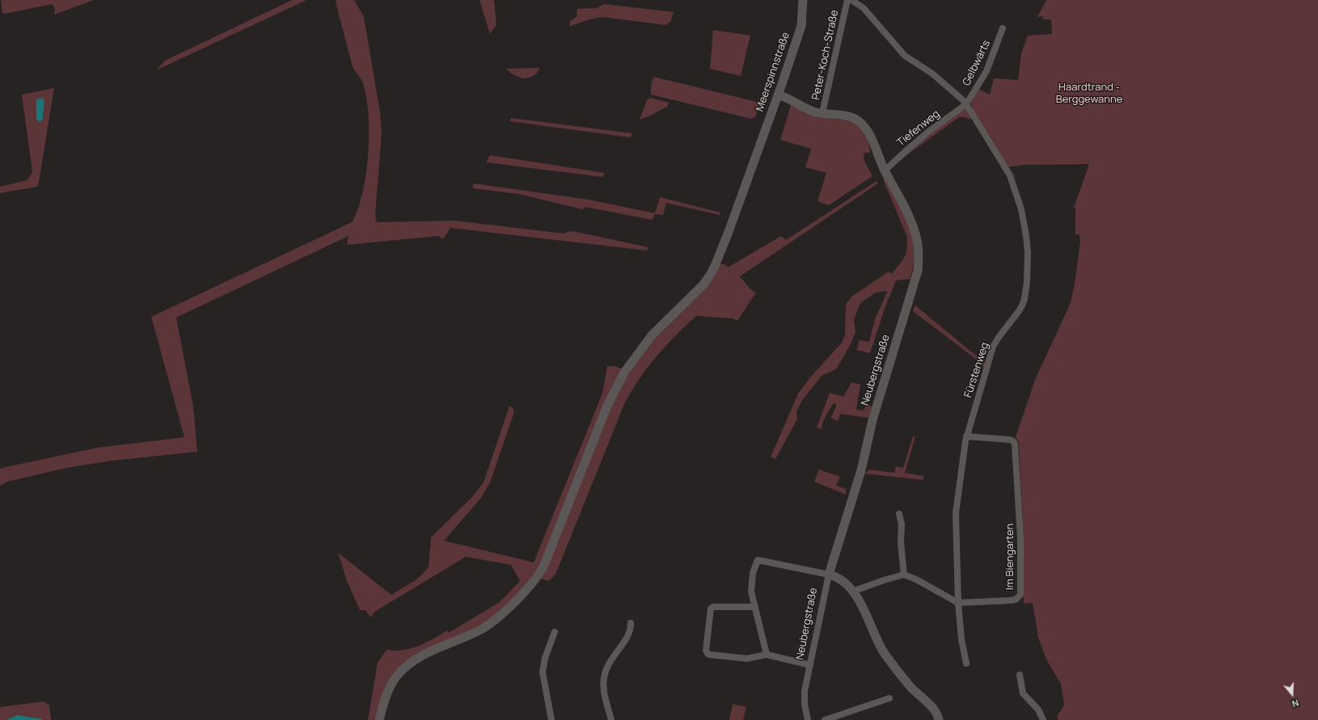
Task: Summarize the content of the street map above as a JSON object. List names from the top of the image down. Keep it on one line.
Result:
{"streets":{"street":["Peter-Koch-Straße","Gelbwärts","Meerspinnstraße","Tiefenweg","Neubergstraße","Fürstenweg","Im Biengarten"]},"crossings":[["Peter-Koch-Straße","Neubergstraße"],["Gelbwärts","Tiefenweg"],["Gelbwärts","Fürstenweg"],["Meerspinnstraße","Neubergstraße"],["Tiefenweg","Neubergstraße"],["Tiefenweg","Fürstenweg"],["Fürstenweg","Im Biengarten"]],"parks":["Haardtrand - Berggewanne"],"north":"bottom"}
